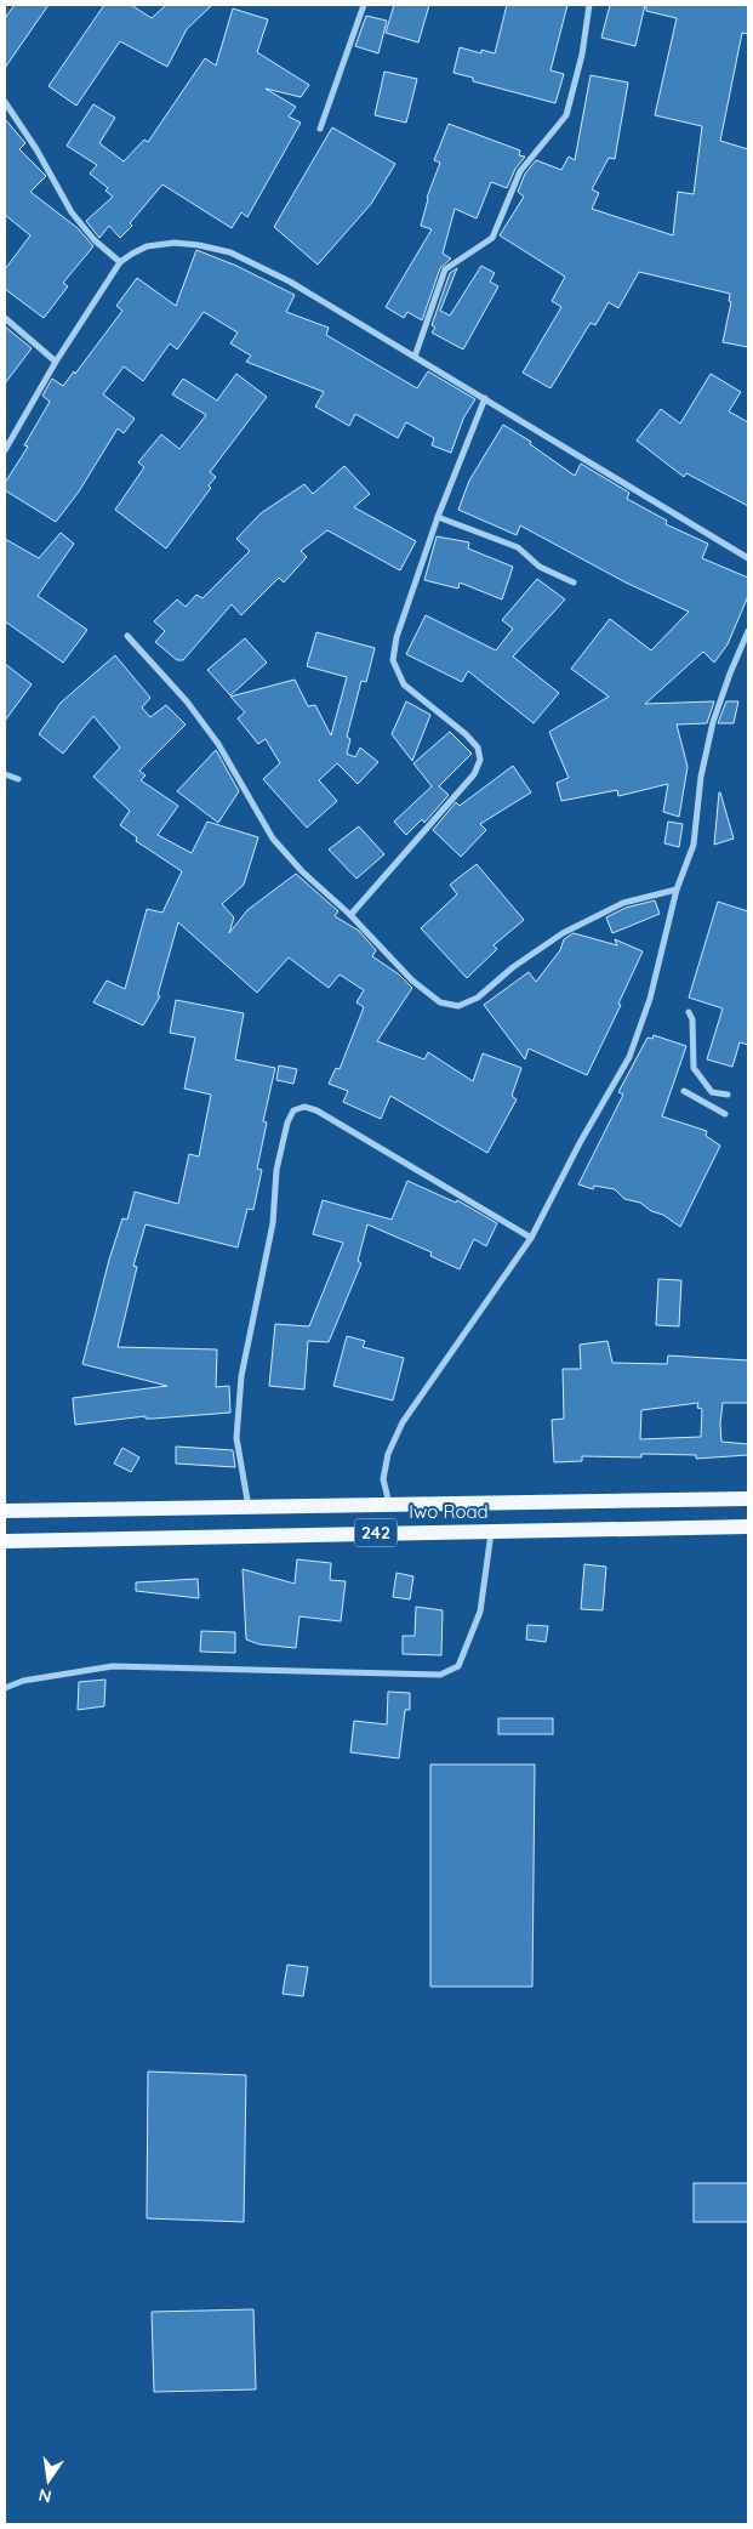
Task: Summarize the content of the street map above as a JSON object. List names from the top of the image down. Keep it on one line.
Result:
{"streets":{"main road":["Iwo Road","242"]},"north":"bottom"}
